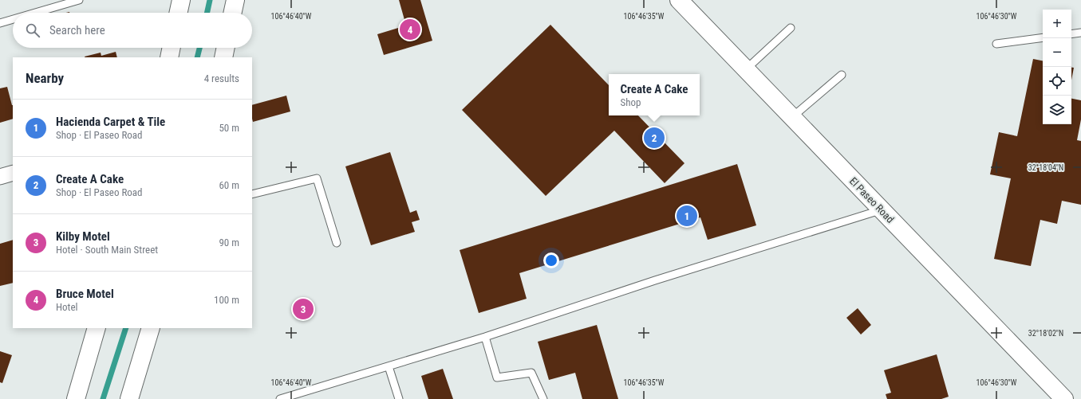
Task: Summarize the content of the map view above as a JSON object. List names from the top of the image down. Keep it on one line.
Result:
{"streets":{"main road":["El Paseo Road"]},"page":{"map_buttons":["+","−"],"search":"Search here","pins":["4","2","1","3"],"heading":["Nearby","4 results"],"popup":["Create A Cake","Shop"],"list":[{"mark":"1","name":"Hacienda Carpet & Tile","note":"Shop · El Paseo Road","value":"50 m"},{"mark":"2","name":"Create A Cake","note":"Shop · El Paseo Road","value":"60 m"},{"mark":"3","name":"Kilby Motel","note":"Hotel · South Main Street","value":"90 m"},{"mark":"4","name":"Bruce Motel","note":"Hotel","value":"100 m"}]},"coordinates":["106°46'40\"W","106°46'35\"W","106°46'30\"W","32°18'04\"N","32°18'02\"N"]}
